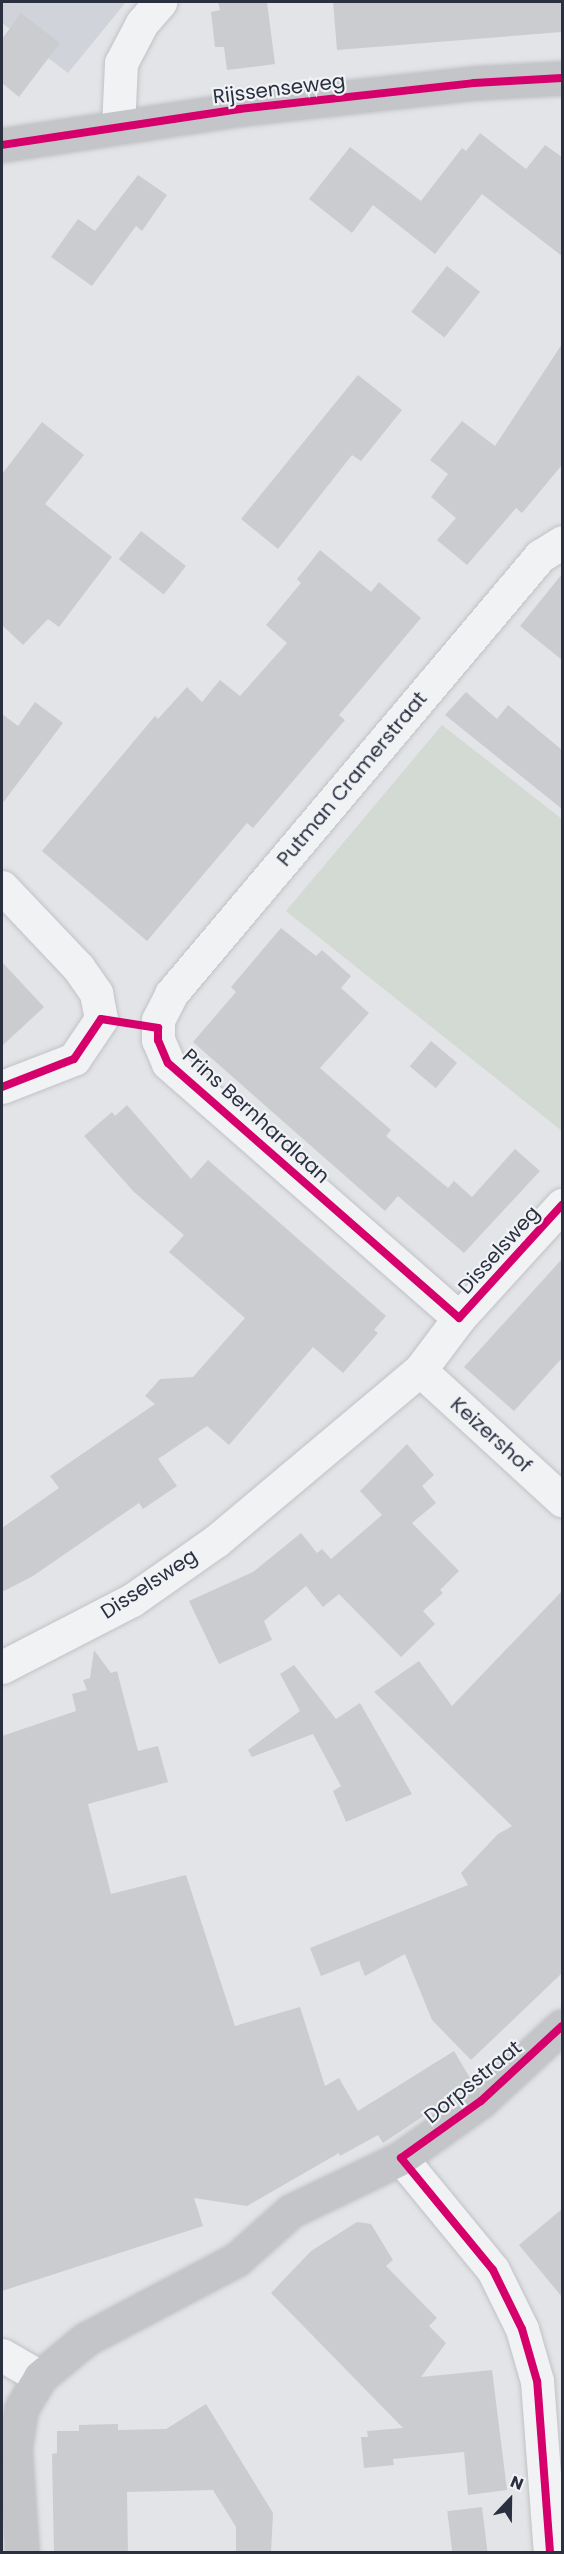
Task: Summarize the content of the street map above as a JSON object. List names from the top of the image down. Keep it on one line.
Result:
{"streets":{"main road":["Rijssenseweg","Dorpsstraat"],"street":["Putman Cramerstraat","Prins Bernhardlaan","Disselsweg","Keizershof"]},"crossings":[["Putman Cramerstraat","Prins Bernhardlaan"],["Prins Bernhardlaan","Disselsweg"],["Disselsweg","Keizershof"]],"north":"top"}
